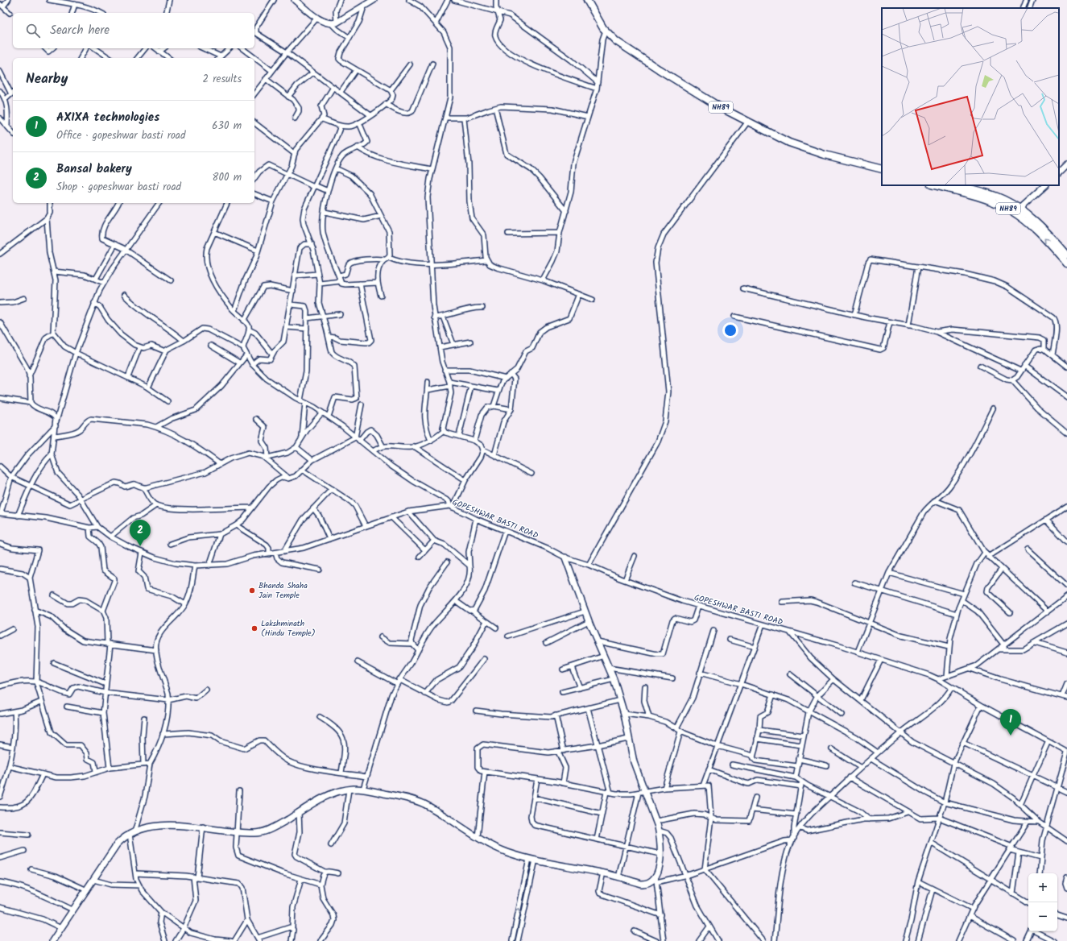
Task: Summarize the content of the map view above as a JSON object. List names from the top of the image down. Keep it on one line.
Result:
{"streets":{"main road":["NH89"],"street":["GOPESHWAR BASTI ROAD"]},"places":["Bhanda Shaha Jain Temple","Lakshminath (Hindu Temple)"],"page":{"search":"Search here","heading":["Nearby","2 results"],"list":[{"mark":"1","name":"AXIXA technologies","note":"Office · gopeshwar basti road","value":"630 m"},{"mark":"2","name":"Bansal bakery","note":"Shop · gopeshwar basti road","value":"800 m"}],"pins":["2","1"],"map_buttons":["+","−"]}}
